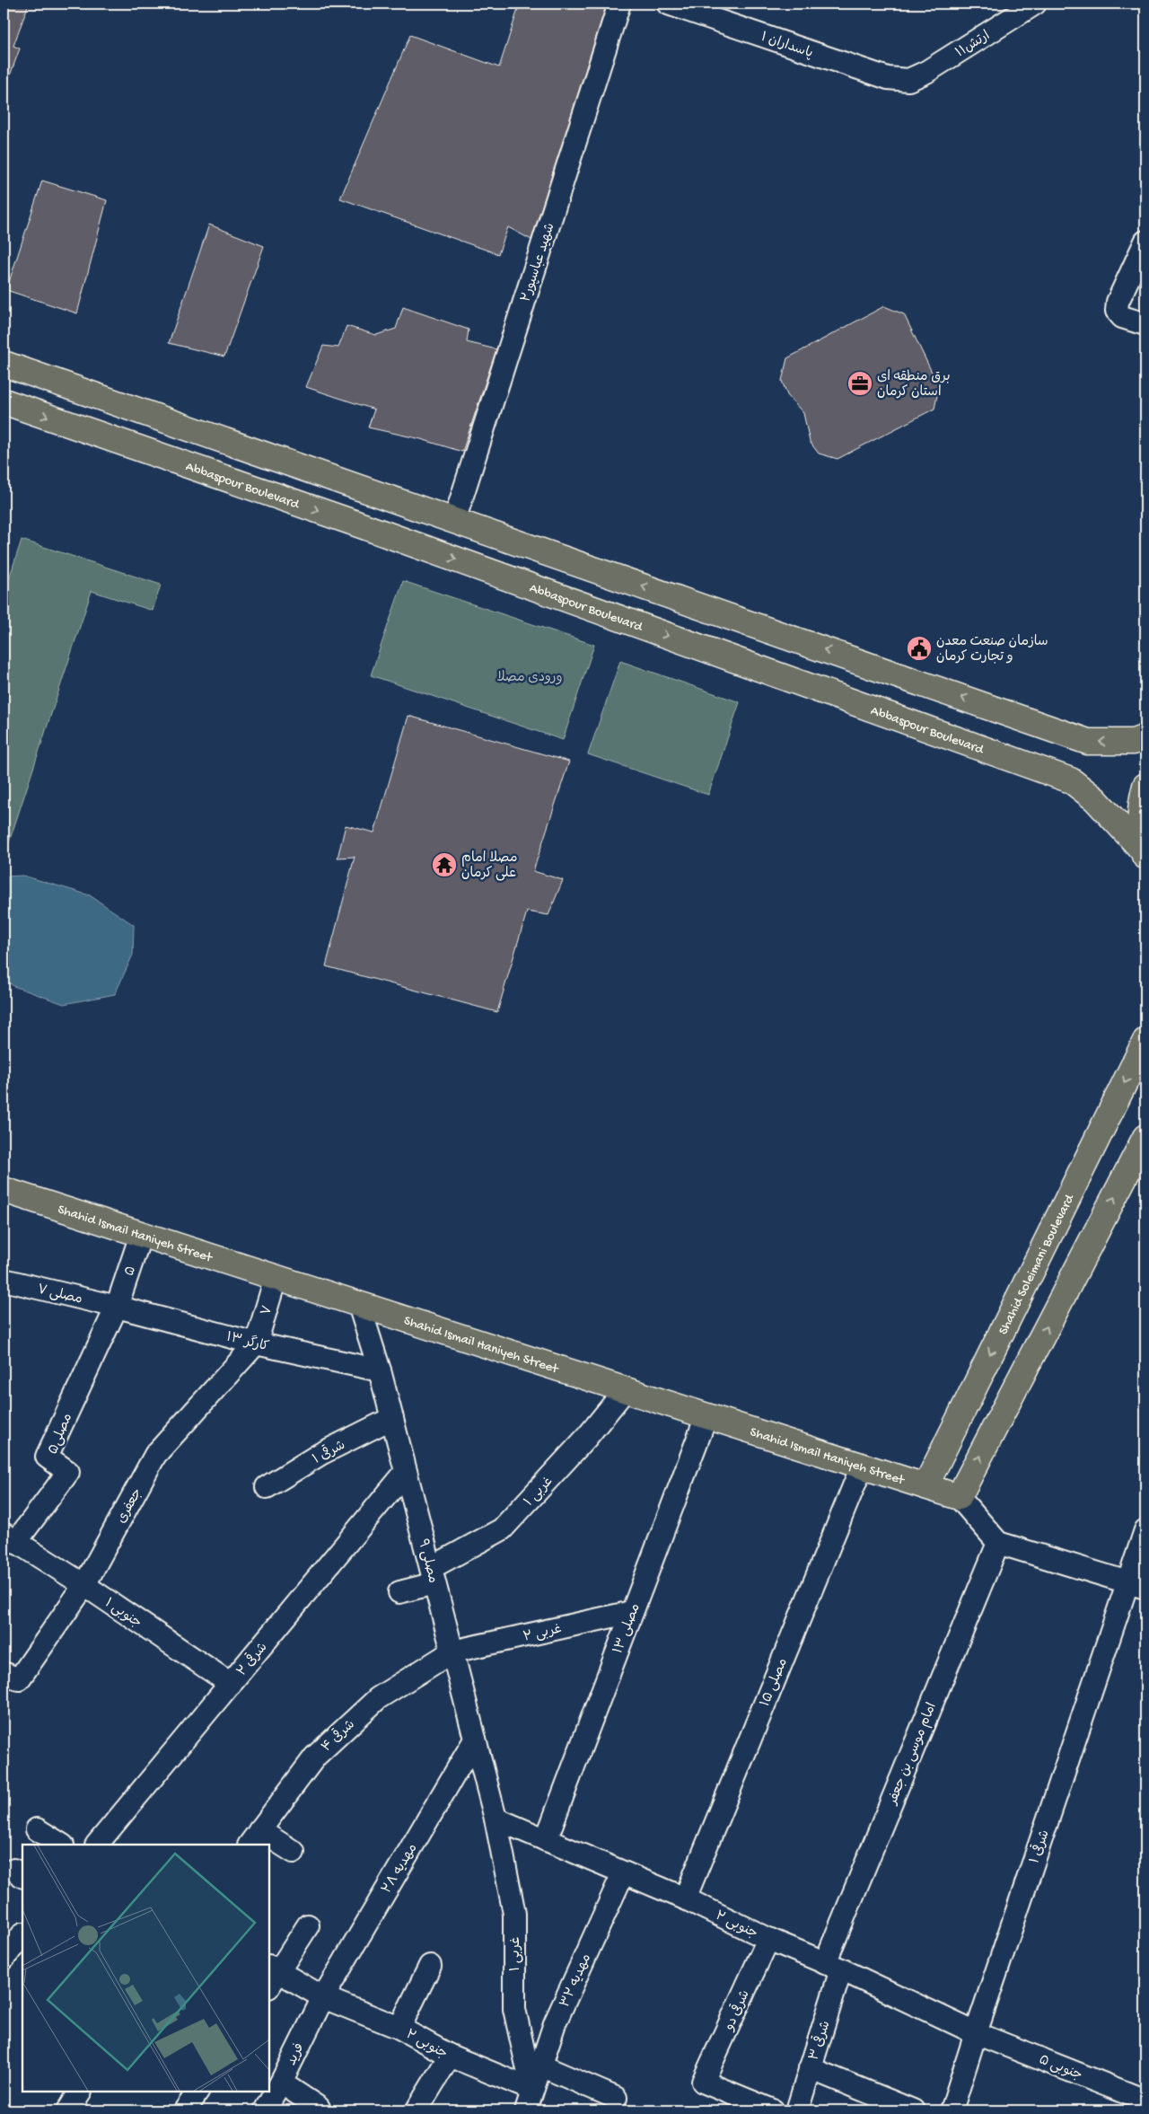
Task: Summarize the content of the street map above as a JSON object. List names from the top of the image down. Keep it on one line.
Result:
{"streets":{"main road":["Abbaspour Boulevard","Shahid Ismail Haniyeh Street","Shahid Soleimani Boulevard"],"street":["ارتش۱۱","پاسداران ۱","شهید عباسپور۲","۵","مصلی ۷","۷","کارگر ۱۳","مصلی۵","۱ شرقی","۱ غربی","جعفری","مصلی ۹","۱ جنوبی","مصلی ۱۳","۲ غربی","۲ شرقی","مصلی ۱۵","۴ شرقی","امام موسی بن جعفر","شرقی ۱","مهدیه ۲۸","جنوبی ۲","مهدیه ۳۲","شرقی دو","شرقی ۳","۲ جنوبی","فرید","۵ جنوبی"]},"crossings":[["ارتش۱۱","پاسداران ۱"],["Shahid Ismail Haniyeh Street","Shahid Soleimani Boulevard"],["Shahid Ismail Haniyeh Street","۵"],["Shahid Ismail Haniyeh Street","۷"],["Shahid Ismail Haniyeh Street","۱ غربی"],["Shahid Ismail Haniyeh Street","مصلی ۹"],["Shahid Ismail Haniyeh Street","مصلی ۱۳"],["Shahid Ismail Haniyeh Street","مصلی ۱۵"],["۵","مصلی ۷"],["۵","کارگر ۱۳"],["۵","مصلی۵"],["مصلی ۷","کارگر ۱۳"],["مصلی ۷","مصلی۵"],["۷","کارگر ۱۳"],["۷","جعفری"],["کارگر ۱۳","مصلی۵"],["کارگر ۱۳","جعفری"],["کارگر ۱۳","مصلی ۹"],["مصلی۵","۱ جنوبی"],["۱ شرقی","مصلی ۹"],["۱ غربی","مصلی ۹"],["۱ غربی","جنوبی ۲"],["۱ غربی","مهدیه ۳۲"],["۱ غربی","۲ جنوبی"],["جعفری","۱ جنوبی"],["مصلی ۹","۲ غربی"],["مصلی ۹","۲ شرقی"],["مصلی ۹","۴ شرقی"],["مصلی ۹","مهدیه ۲۸"],["مصلی ۹","جنوبی ۲"],["۱ جنوبی","۲ شرقی"],["مصلی ۱۳","۲ غربی"],["مصلی ۱۳","جنوبی ۲"],["۲ غربی","۴ شرقی"],["مصلی ۱۵","جنوبی ۲"],["امام موسی بن جعفر","جنوبی ۲"],["امام موسی بن جعفر","شرقی ۳"],["شرقی ۱","جنوبی ۲"],["شرقی ۱","۵ جنوبی"],["مهدیه ۲۸","۲ جنوبی"],["مهدیه ۲۸","فرید"],["جنوبی ۲","مهدیه ۳۲"],["جنوبی ۲","شرقی دو"],["جنوبی ۲","شرقی ۳"],["جنوبی ۲","۵ جنوبی"],["مهدیه ۳۲","۲ جنوبی"],["۲ جنوبی","فرید"]],"parks":["ورودی مصلا"],"places":{"office":["برق منطقه ای استان کرمان"],"public building":["سازمان صنعت معدن و تجارت کرمان"],"temple":["مصلا امام علی کرمان"]}}
